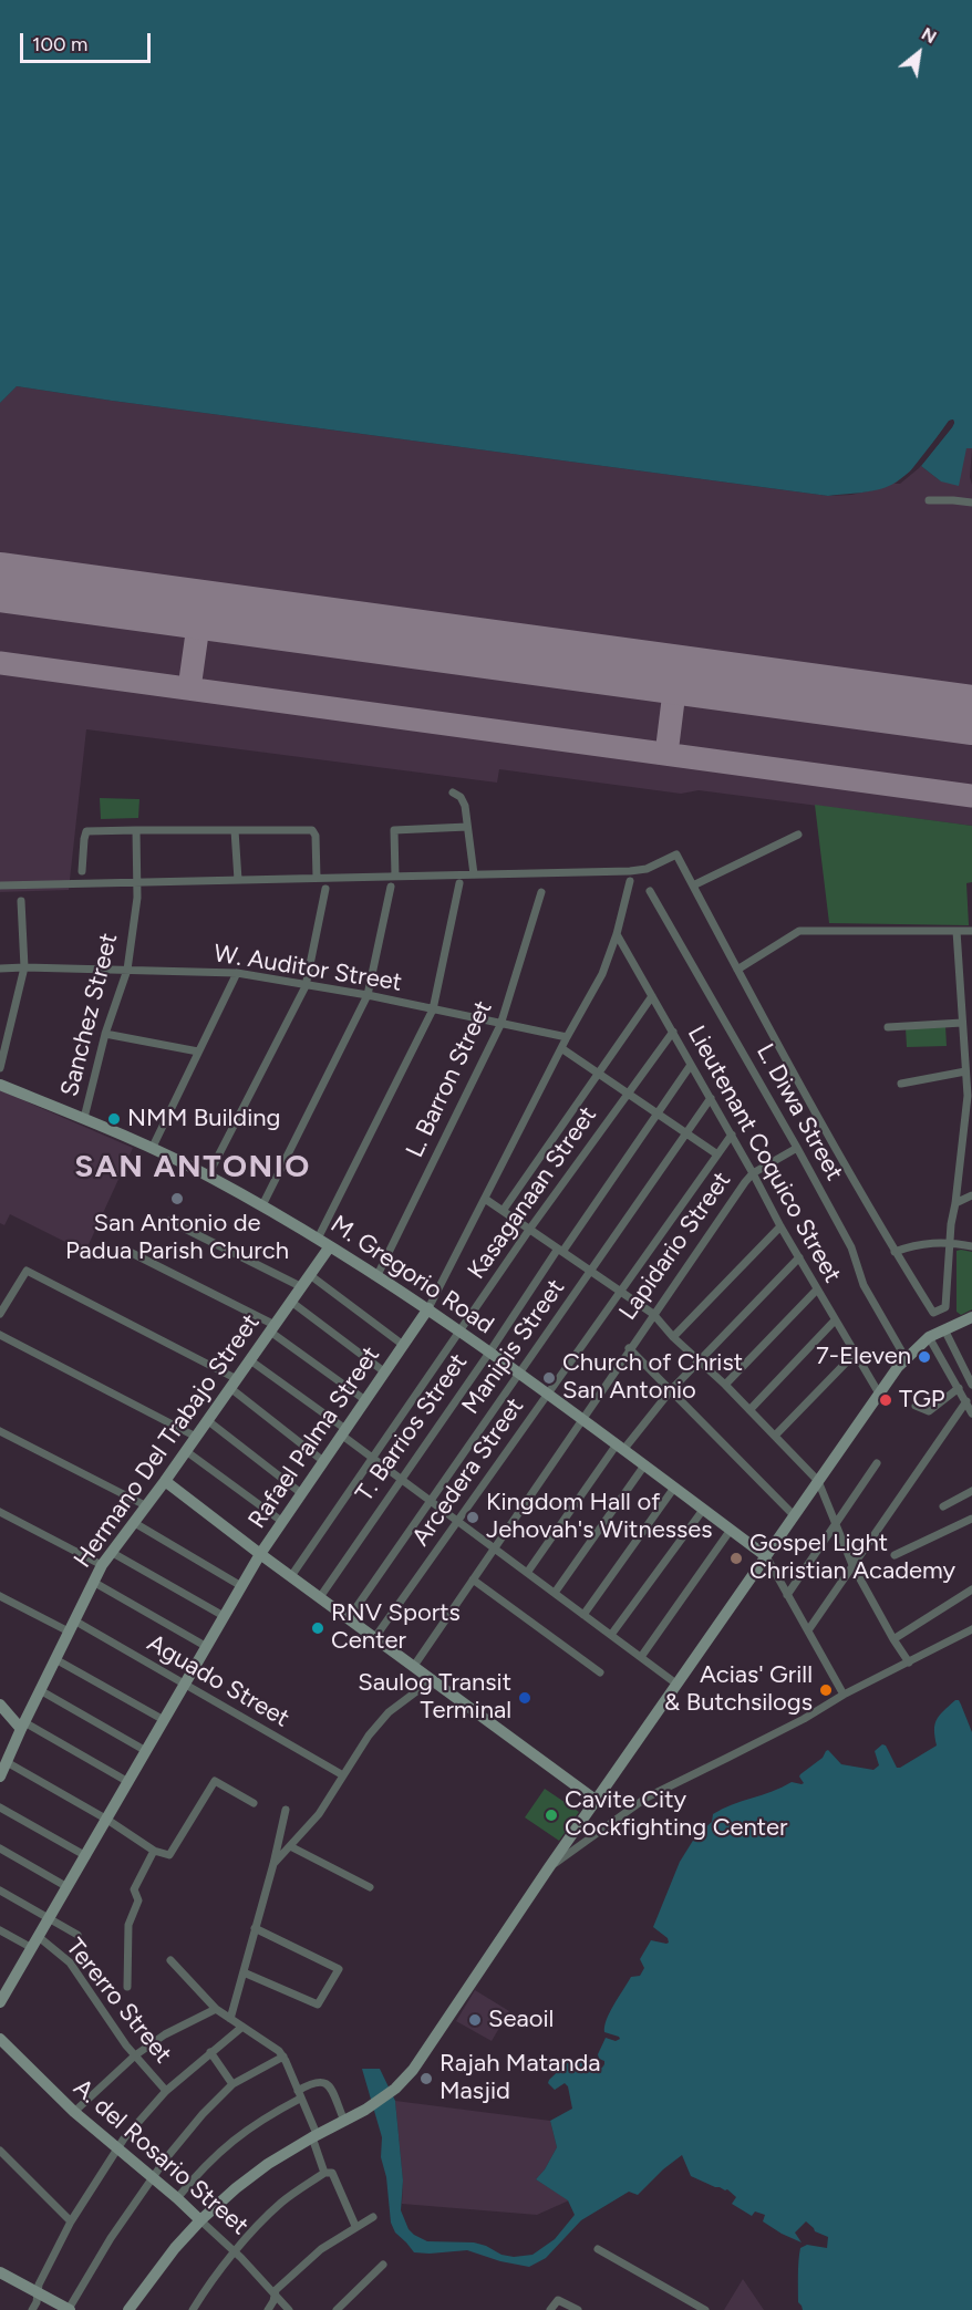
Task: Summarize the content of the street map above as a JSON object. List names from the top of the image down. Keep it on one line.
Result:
{"streets":{"street":["W. Auditor Street","Sanchez Street","L. Barron Street","L. Diwa Street","Lieutenant Coquico Street","Kasaganaan Street","Lapidario Street","M. Gregorio Road","Manipis Street","T. Barrios Street","Rafael Palma Street","Hermano Del Trabajo Street","Arcedera Street","Aguado Street","Tererro Street","A. del Rosario Street"]},"crossings":[["W. Auditor Street","Sanchez Street"],["W. Auditor Street","L. Barron Street"],["W. Auditor Street","Rafael Palma Street"],["Sanchez Street","M. Gregorio Road"],["L. Barron Street","M. Gregorio Road"],["L. Diwa Street","Lapidario Street"],["Lieutenant Coquico Street","Kasaganaan Street"],["Lieutenant Coquico Street","Lapidario Street"],["Lieutenant Coquico Street","Manipis Street"],["Lieutenant Coquico Street","T. Barrios Street"],["Lieutenant Coquico Street","Rafael Palma Street"],["Lieutenant Coquico Street","Arcedera Street"],["Kasaganaan Street","M. Gregorio Road"],["Lapidario Street","M. Gregorio Road"],["M. Gregorio Road","Manipis Street"],["M. Gregorio Road","T. Barrios Street"],["M. Gregorio Road","Rafael Palma Street"],["M. Gregorio Road","Hermano Del Trabajo Street"],["M. Gregorio Road","Arcedera Street"],["Rafael Palma Street","Aguado Street"],["Rafael Palma Street","Tererro Street"],["Hermano Del Trabajo Street","Aguado Street"]],"districts":["SAN ANTONIO"],"places":["NMM Building","San Antonio de Padua Parish Church","7-Eleven","Church of Christ San Antonio","TGP","Kingdom Hall of Jehovah's Witnesses","Gospel Light Christian Academy","RNV Sports Center","Acias' Grill & Butchsilogs","Saulog Transit Terminal","Cavite City Cockfighting Center","Seaoil","Rajah Matanda Masjid"],"scale_bar":"100 m","north":"top right"}
